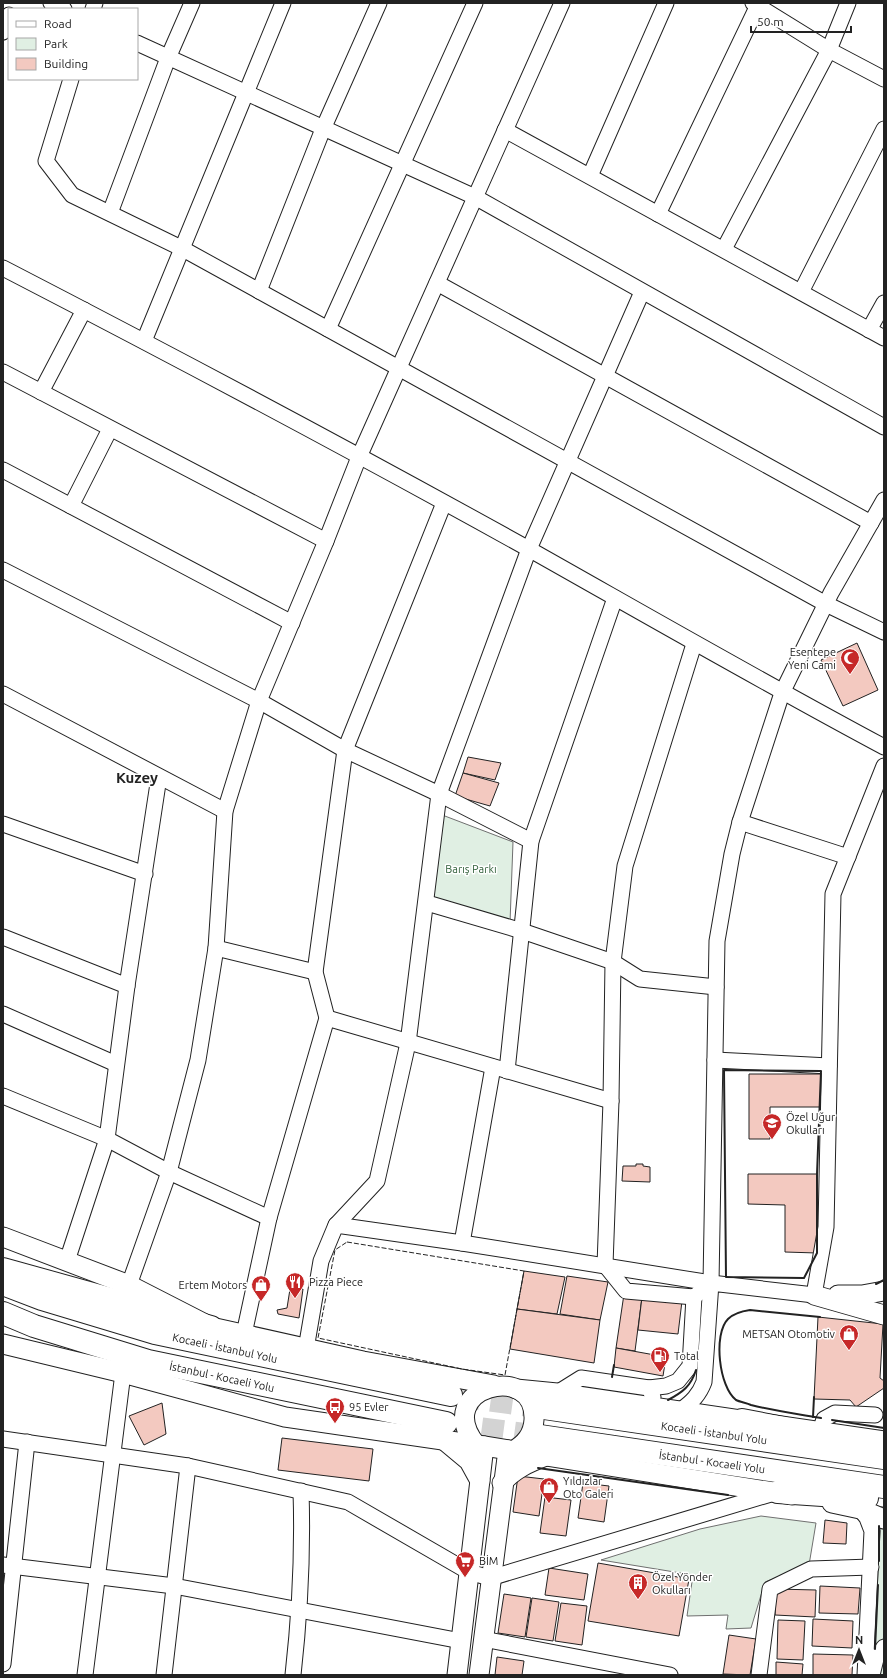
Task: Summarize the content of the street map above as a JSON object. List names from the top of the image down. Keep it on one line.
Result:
{"streets":{"highway":["Kocaeli - İstanbul Yolu","İstanbul - Kocaeli Yolu"]},"districts":["Kuzey"],"parks":["Barış Parkı"],"places":{"mosque":["Esentepe Yeni Cami"],"school or university":["Özel Uğur Okulları"],"restaurant":["Pizza Piece"],"shop":["Ertem Motors","METSAN Otomotiv","Yıldızlar Oto Galeri"],"fuel station":["Total"],"bus stop":["95 Evler"],"supermarket":["BİM"],"building":["Özel Yönder Okulları"]},"legend":["Road","Park","Building"],"scale_bar":"50 m","north":"top"}
